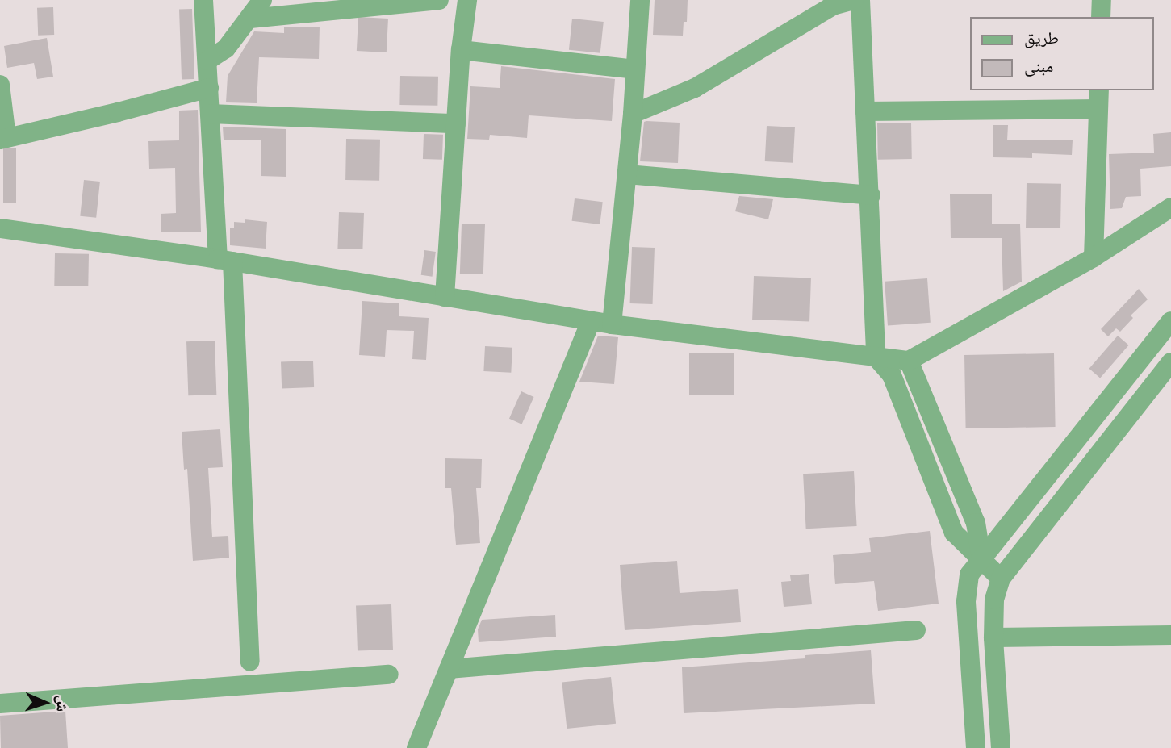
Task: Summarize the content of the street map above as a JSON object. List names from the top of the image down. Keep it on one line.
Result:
{"legend":["طريق","مبنى"],"north":"right"}
